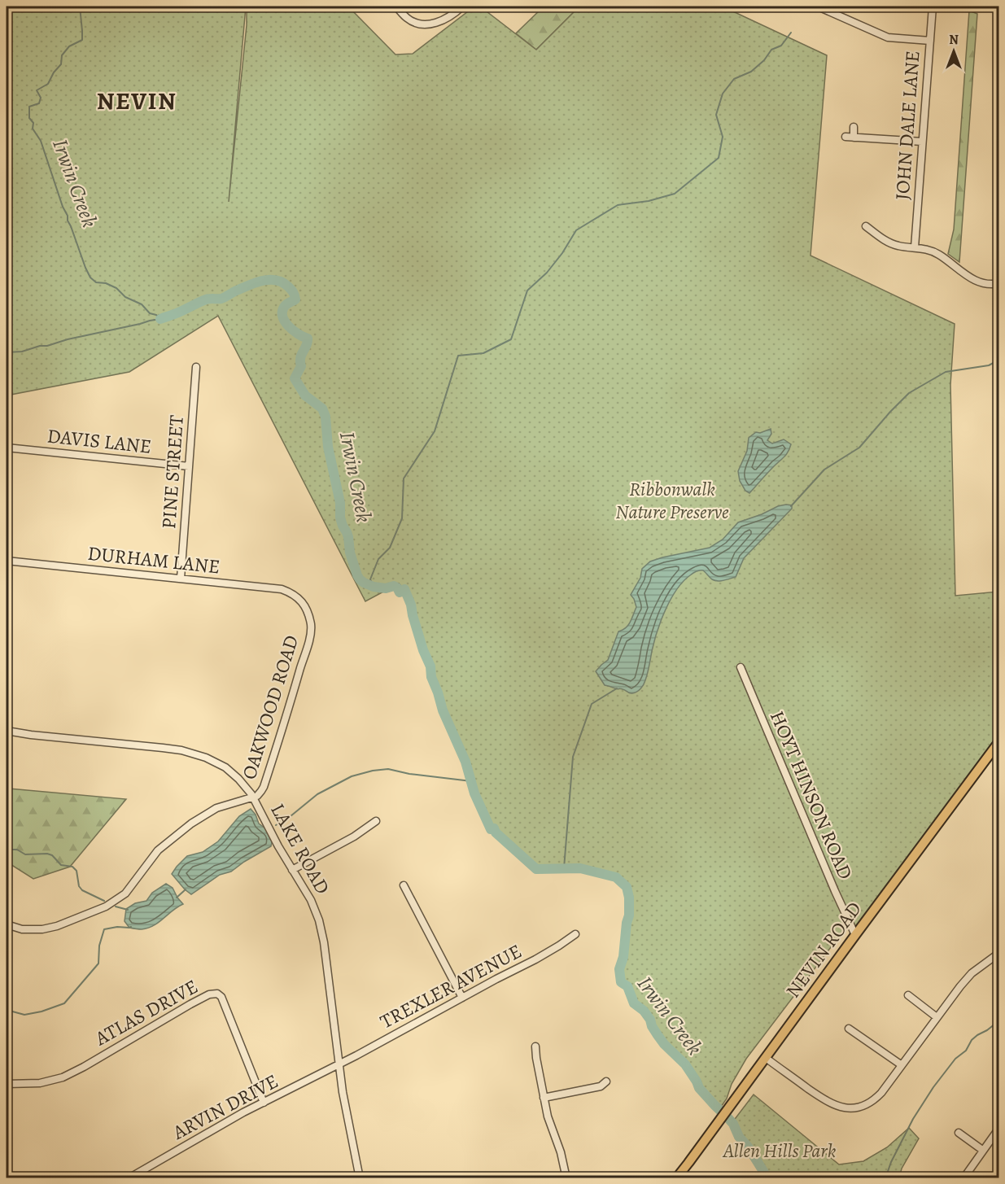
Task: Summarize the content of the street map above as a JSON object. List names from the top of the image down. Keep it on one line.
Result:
{"streets":{"main road":["NEVIN ROAD"],"street":["JOHN DALE LANE","DAVIS LANE","PINE STREET","DURHAM LANE","OAKWOOD ROAD","HOYT HINSON ROAD","LAKE ROAD","TREXLER AVENUE","ATLAS DRIVE","ARVIN DRIVE"]},"crossings":[["DAVIS LANE","PINE STREET"],["PINE STREET","DURHAM LANE"],["DURHAM LANE","OAKWOOD ROAD"],["OAKWOOD ROAD","LAKE ROAD"],["HOYT HINSON ROAD","NEVIN ROAD"],["LAKE ROAD","TREXLER AVENUE"],["LAKE ROAD","ARVIN DRIVE"],["TREXLER AVENUE","ARVIN DRIVE"],["ATLAS DRIVE","ARVIN DRIVE"]],"districts":["NEVIN"],"water":["Irwin Creek"],"parks":["Ribbonwalk Nature Preserve","Allen Hills Park"],"north":"top"}
